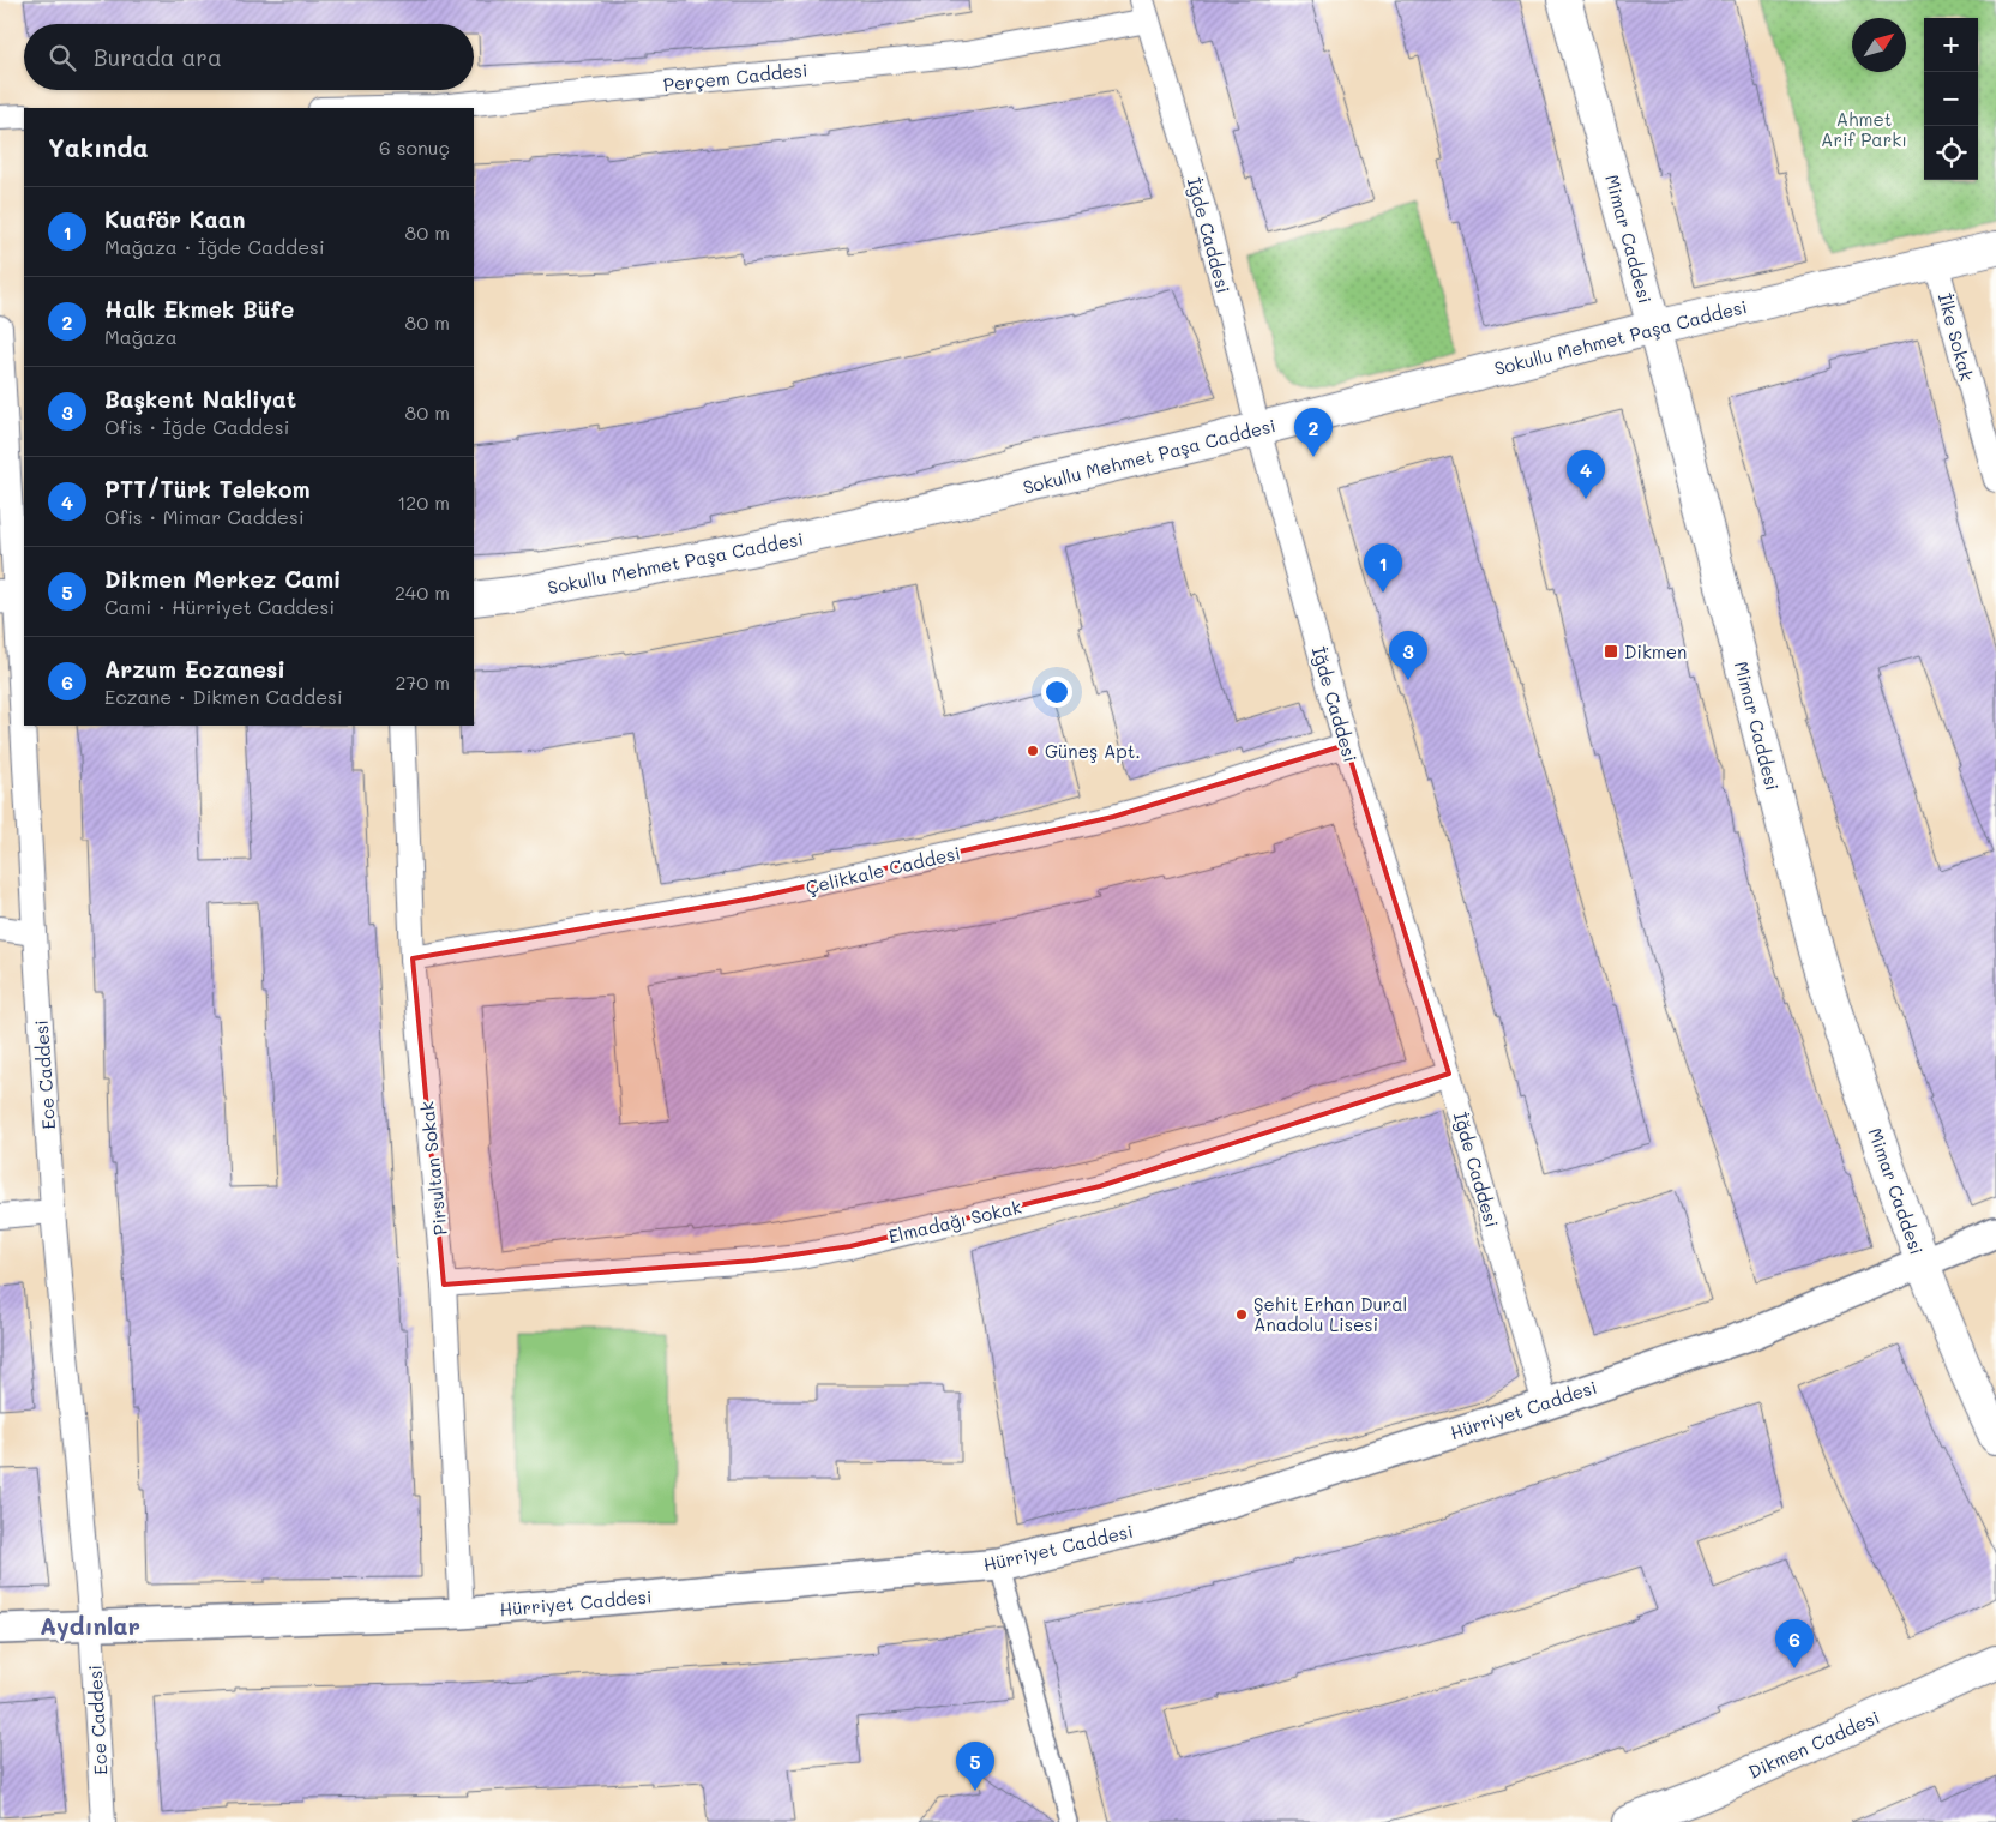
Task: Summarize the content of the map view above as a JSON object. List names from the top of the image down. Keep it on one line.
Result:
{"streets":{"main road":["Mimar Caddesi","Sokullu Mehmet Paşa Caddesi","Dikmen Caddesi"],"street":["Perçem Caddesi","İğde Caddesi","İlke Sokak","Çelikkale Caddesi","Ece Caddesi","Pirsultan Sokak","Elmadağı Sokak","Hürriyet Caddesi"]},"crossings":[["Perçem Caddesi","İğde Caddesi"],["İğde Caddesi","Sokullu Mehmet Paşa Caddesi"],["İğde Caddesi","Çelikkale Caddesi"],["İğde Caddesi","Elmadağı Sokak"],["İğde Caddesi","Hürriyet Caddesi"],["Mimar Caddesi","Sokullu Mehmet Paşa Caddesi"],["Mimar Caddesi","Hürriyet Caddesi"],["Sokullu Mehmet Paşa Caddesi","İlke Sokak"],["Çelikkale Caddesi","Pirsultan Sokak"],["Ece Caddesi","Hürriyet Caddesi"],["Pirsultan Sokak","Elmadağı Sokak"],["Pirsultan Sokak","Hürriyet Caddesi"]],"districts":["Aydınlar"],"parks":["Ahmet Arif Parkı"],"places":{"transit":["Dikmen"],"other":["Güneş Apt.","Şehit Erhan Dural Anadolu Lisesi"]},"north":"top right","page":{"map_buttons":["+","−"],"search":"Burada ara","heading":["Yakında","6 sonuç"],"list":[{"mark":"1","name":"Kuaför Kaan","note":"Mağaza · İğde Caddesi","value":"80 m"},{"mark":"2","name":"Halk Ekmek Büfe","note":"Mağaza","value":"80 m"},{"mark":"3","name":"Başkent Nakliyat","note":"Ofis · İğde Caddesi","value":"80 m"},{"mark":"4","name":"PTT/Türk Telekom","note":"Ofis · Mimar Caddesi","value":"120 m"},{"mark":"5","name":"Dikmen Merkez Cami","note":"Cami · Hürriyet Caddesi","value":"240 m"},{"mark":"6","name":"Arzum Eczanesi","note":"Eczane · Dikmen Caddesi","value":"270 m"}],"pins":["2","4","1","3","6","5"]}}
